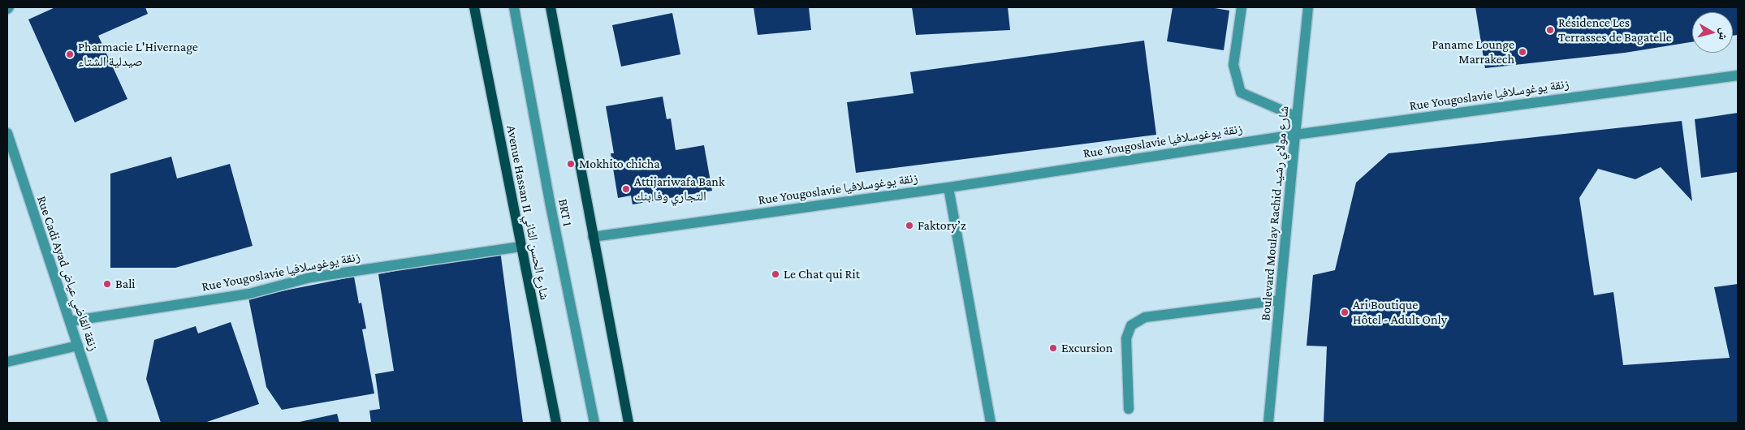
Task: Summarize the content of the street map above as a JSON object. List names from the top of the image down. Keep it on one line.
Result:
{"streets":{"main road":["Avenue Hassan II شارع الحسن الثاني"],"street":["Rue Yougoslavie زنقة يوغوسلافيا","BRT 1","Boulevard Moulay Rachid شارع مولاي رشيد","Rue Cadi Ayad زنقة القاضي عياض"]},"crossings":[["Rue Yougoslavie زنقة يوغوسلافيا","Avenue Hassan II شارع الحسن الثاني"],["Rue Yougoslavie زنقة يوغوسلافيا","Boulevard Moulay Rachid شارع مولاي رشيد"],["Rue Yougoslavie زنقة يوغوسلافيا","Rue Cadi Ayad زنقة القاضي عياض"]],"places":["Résidence Les Terrasses de Bagatelle","Paname Lounge Marrakech","Pharmacie L'Hivernage صيدلية الشتاء","Mokhito chicha","Attijariwafa Bank التجاري وفا بنك","Faktory’z","Le Chat qui Rit","Bali","Ari Boutique Hôtel - Adult Only","Excursion"],"north":"right"}
